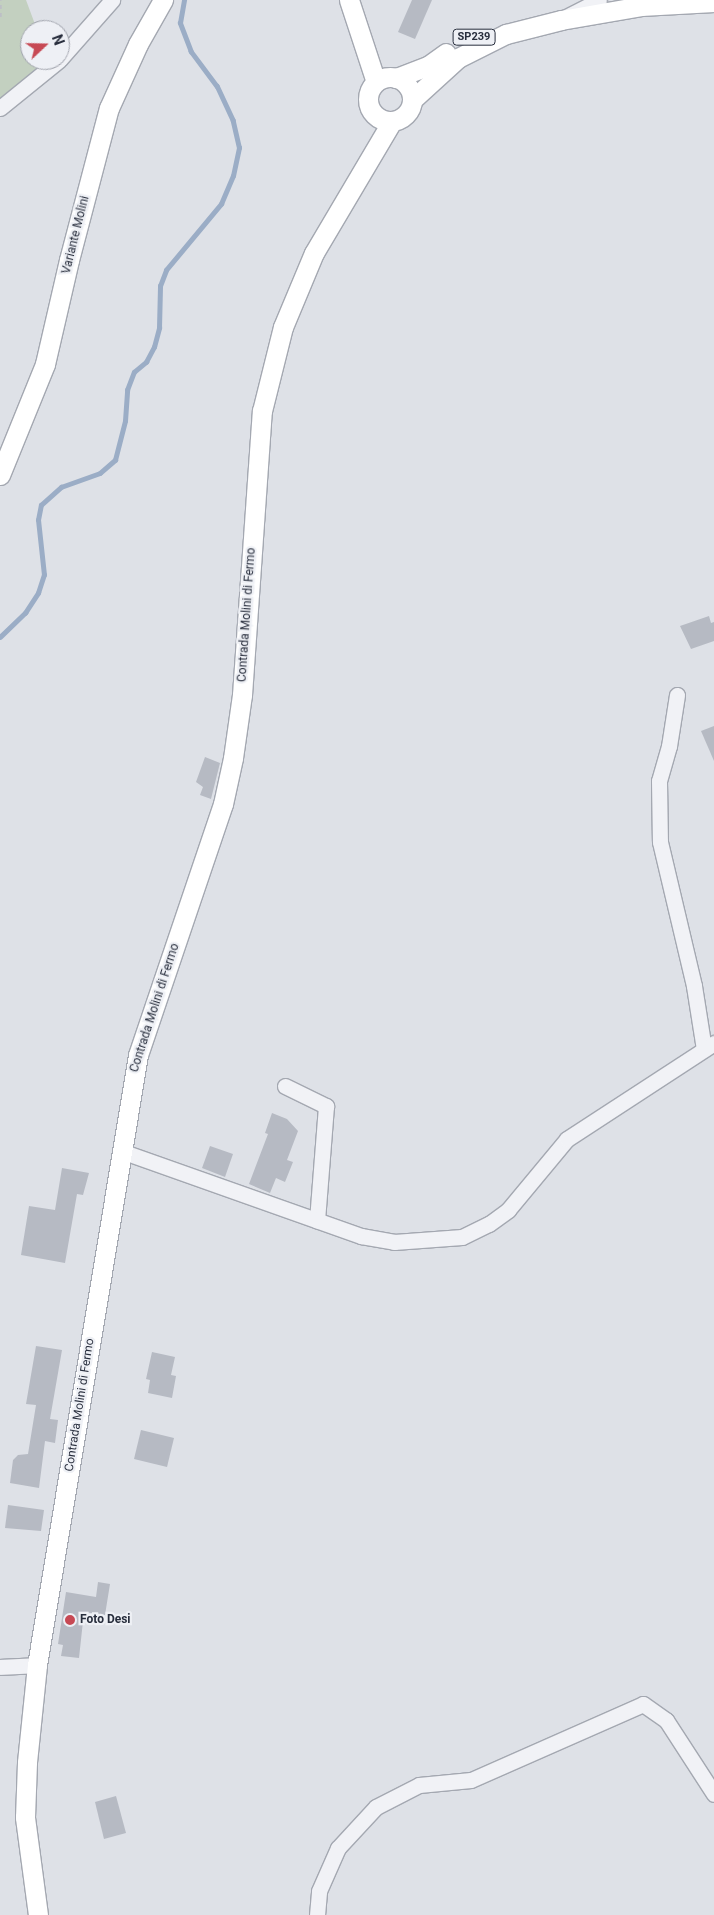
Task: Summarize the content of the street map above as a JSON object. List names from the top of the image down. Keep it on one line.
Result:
{"streets":{"main road":["SP239","Variante Molini","Contrada Molini di Fermo"]},"crossings":[["SP239","Contrada Molini di Fermo"]],"places":["Foto Desi"],"north":"right"}
